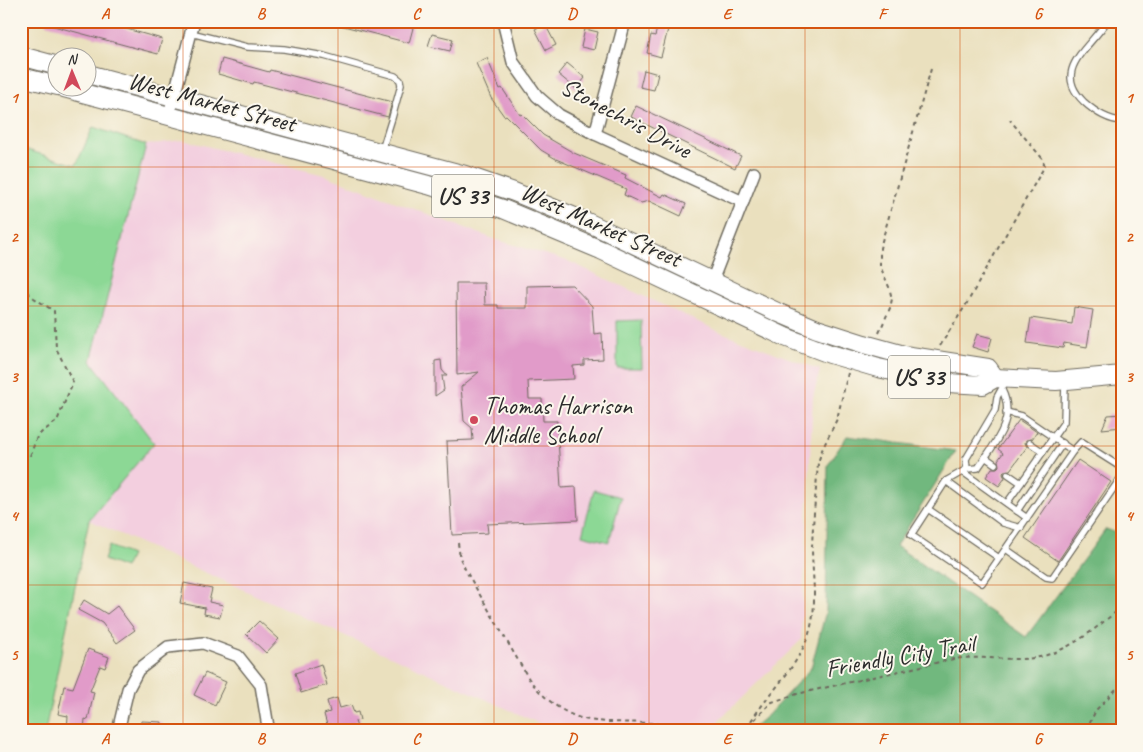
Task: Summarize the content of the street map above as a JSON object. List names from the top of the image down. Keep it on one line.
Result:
{"streets":{"main road":["West Market Street","US 33"],"street":["Stonechris Drive"],"path":["Friendly City Trail"]},"places":["Thomas Harrison Middle School"],"north":"top","grid":{"columns":["A","B","C","D","E","F","G"],"rows":["1","2","3","4","5"]}}
